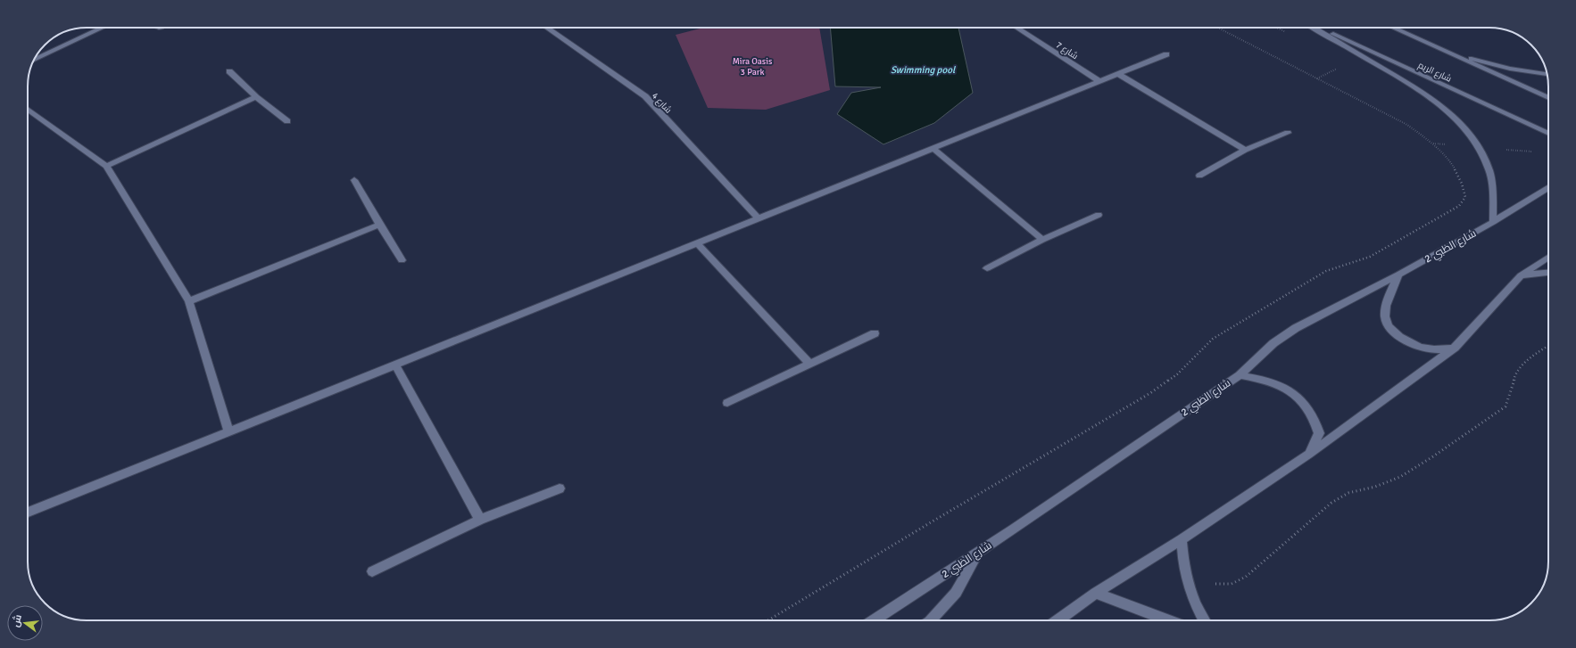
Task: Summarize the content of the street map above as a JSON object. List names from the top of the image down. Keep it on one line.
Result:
{"streets":{"street":["شارع 7","شارع الريم","شارع 4","شارع الظبي 2"]},"water":["Swimming pool"],"parks":["Mira Oasis 3 Park"],"north":"left"}
